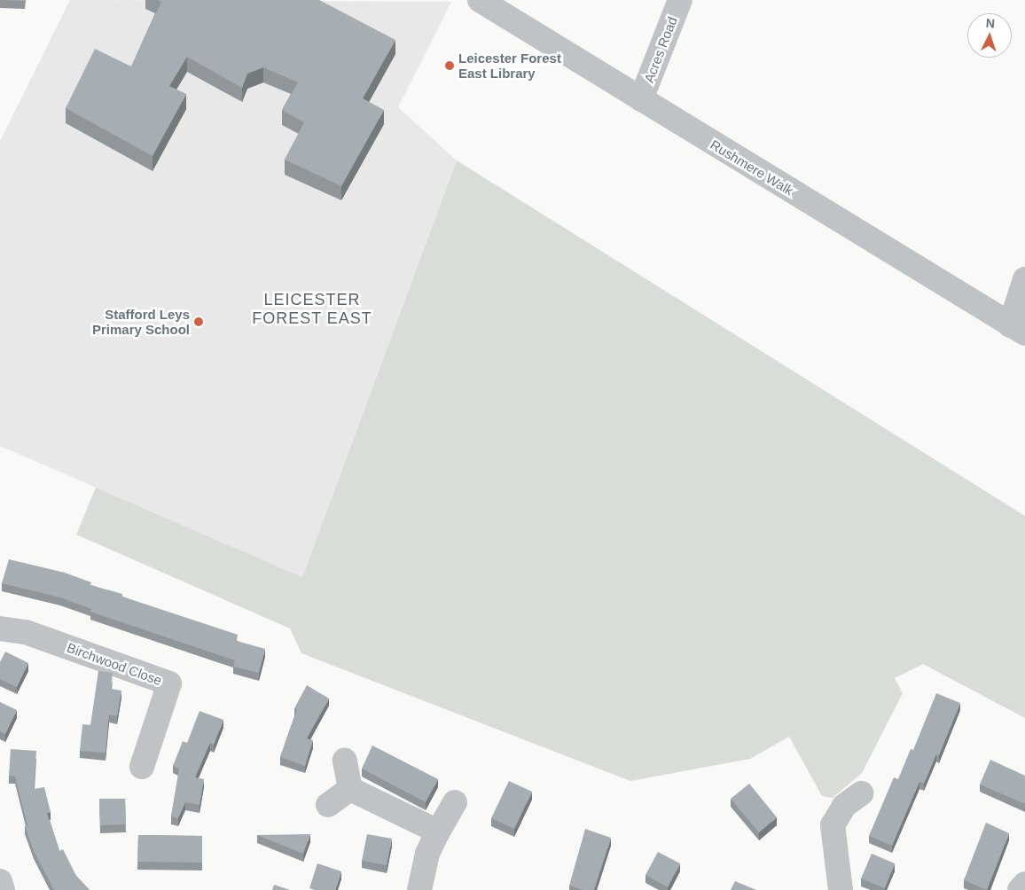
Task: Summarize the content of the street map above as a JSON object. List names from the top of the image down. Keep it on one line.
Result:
{"streets":{"street":["Acres Road","Rushmere Walk","Birchwood Close"]},"crossings":[["Acres Road","Rushmere Walk"]],"districts":["LEICESTER FOREST EAST"],"places":["Leicester Forest East Library","Stafford Leys Primary School"],"north":"top"}
